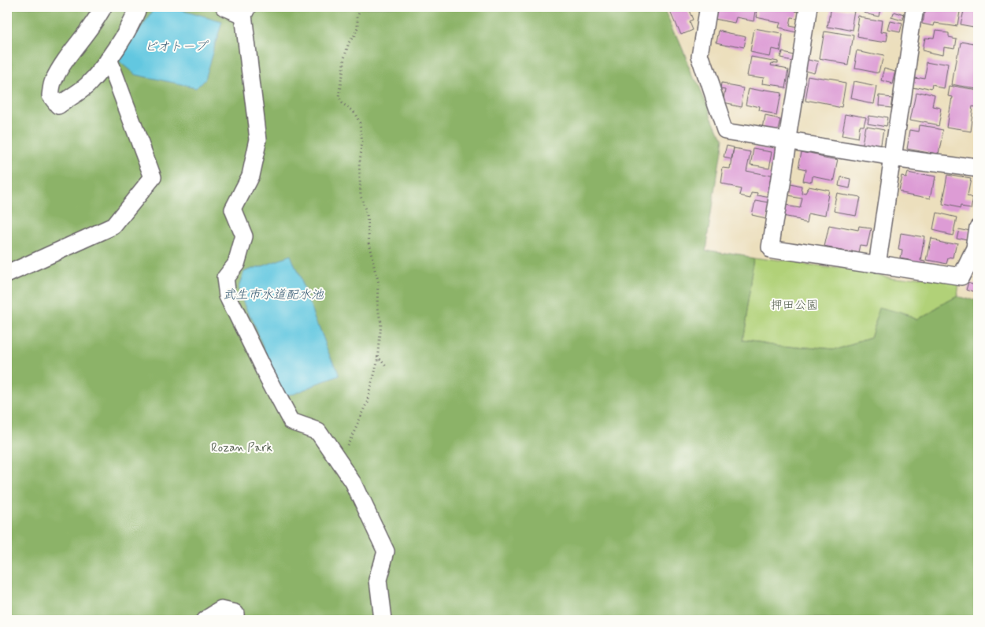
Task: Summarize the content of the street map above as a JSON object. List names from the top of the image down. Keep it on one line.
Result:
{"water":["ビオトープ","武生市水道配水池"],"parks":["押田公園","Rozan Park"]}
